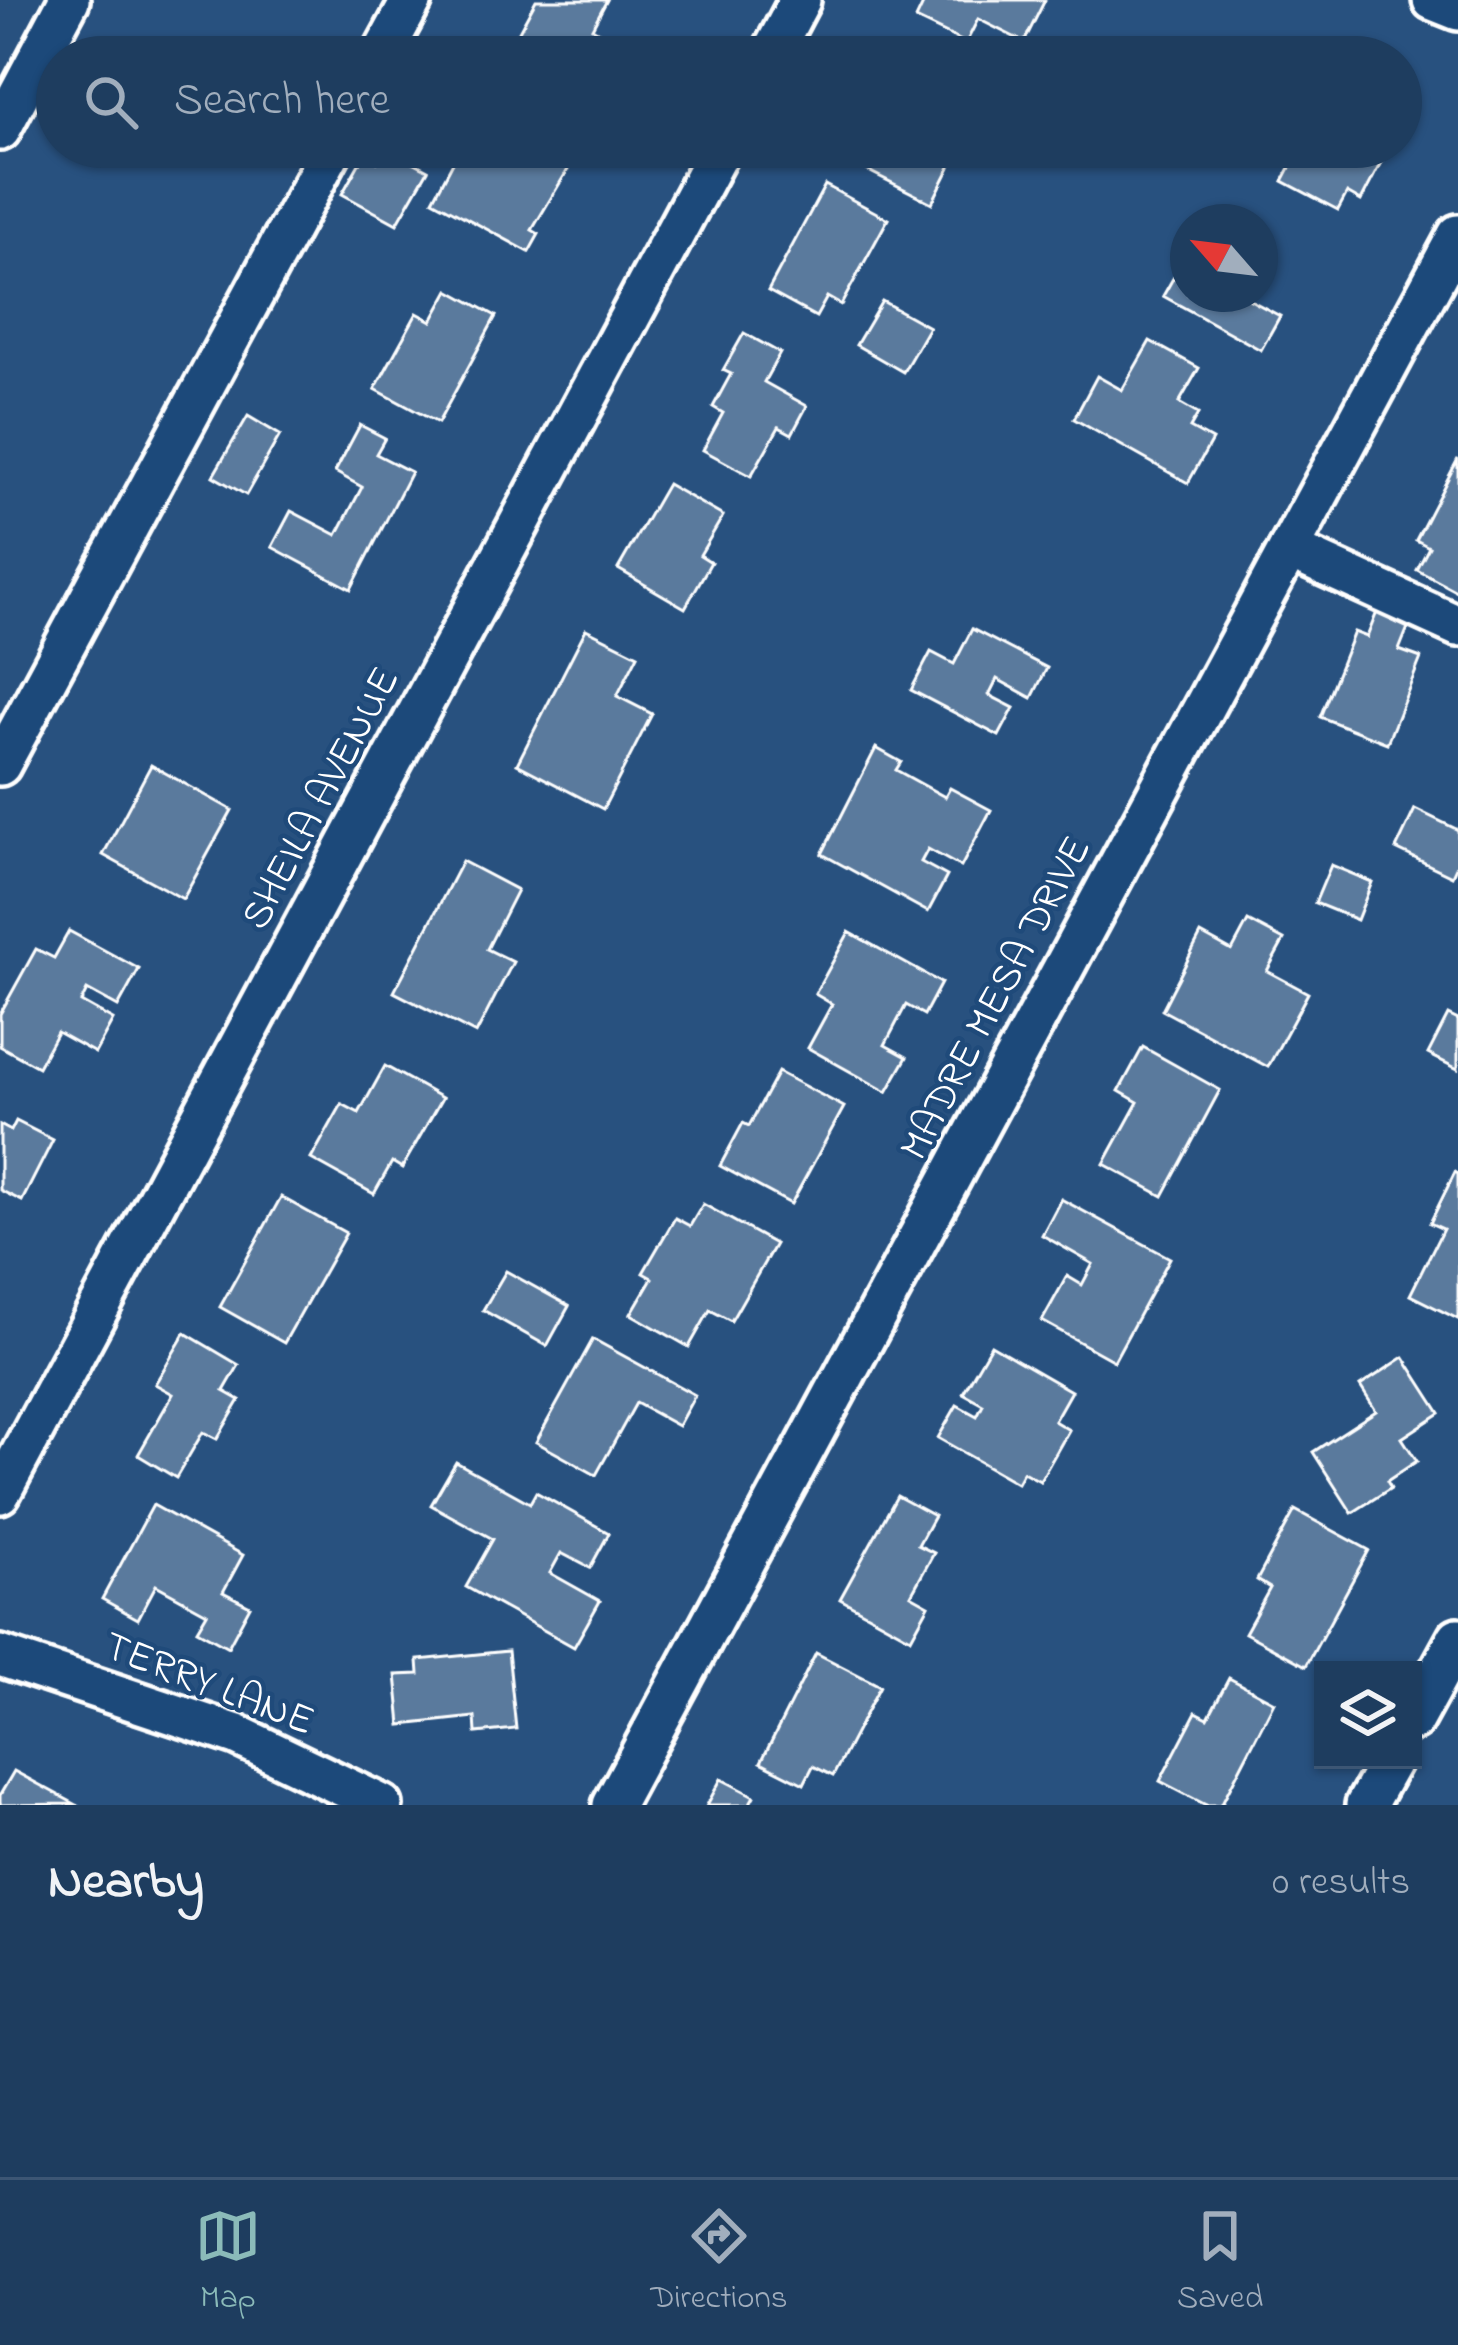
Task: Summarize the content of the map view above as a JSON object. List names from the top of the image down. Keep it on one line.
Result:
{"streets":{"street":["SHEILA AVENUE","MADRE MESA DRIVE","TERRY LANE"]},"north":"top left","page":{"search":"Search here","heading":["Nearby","0 results"],"nav":["Map","Directions","Saved"]}}
